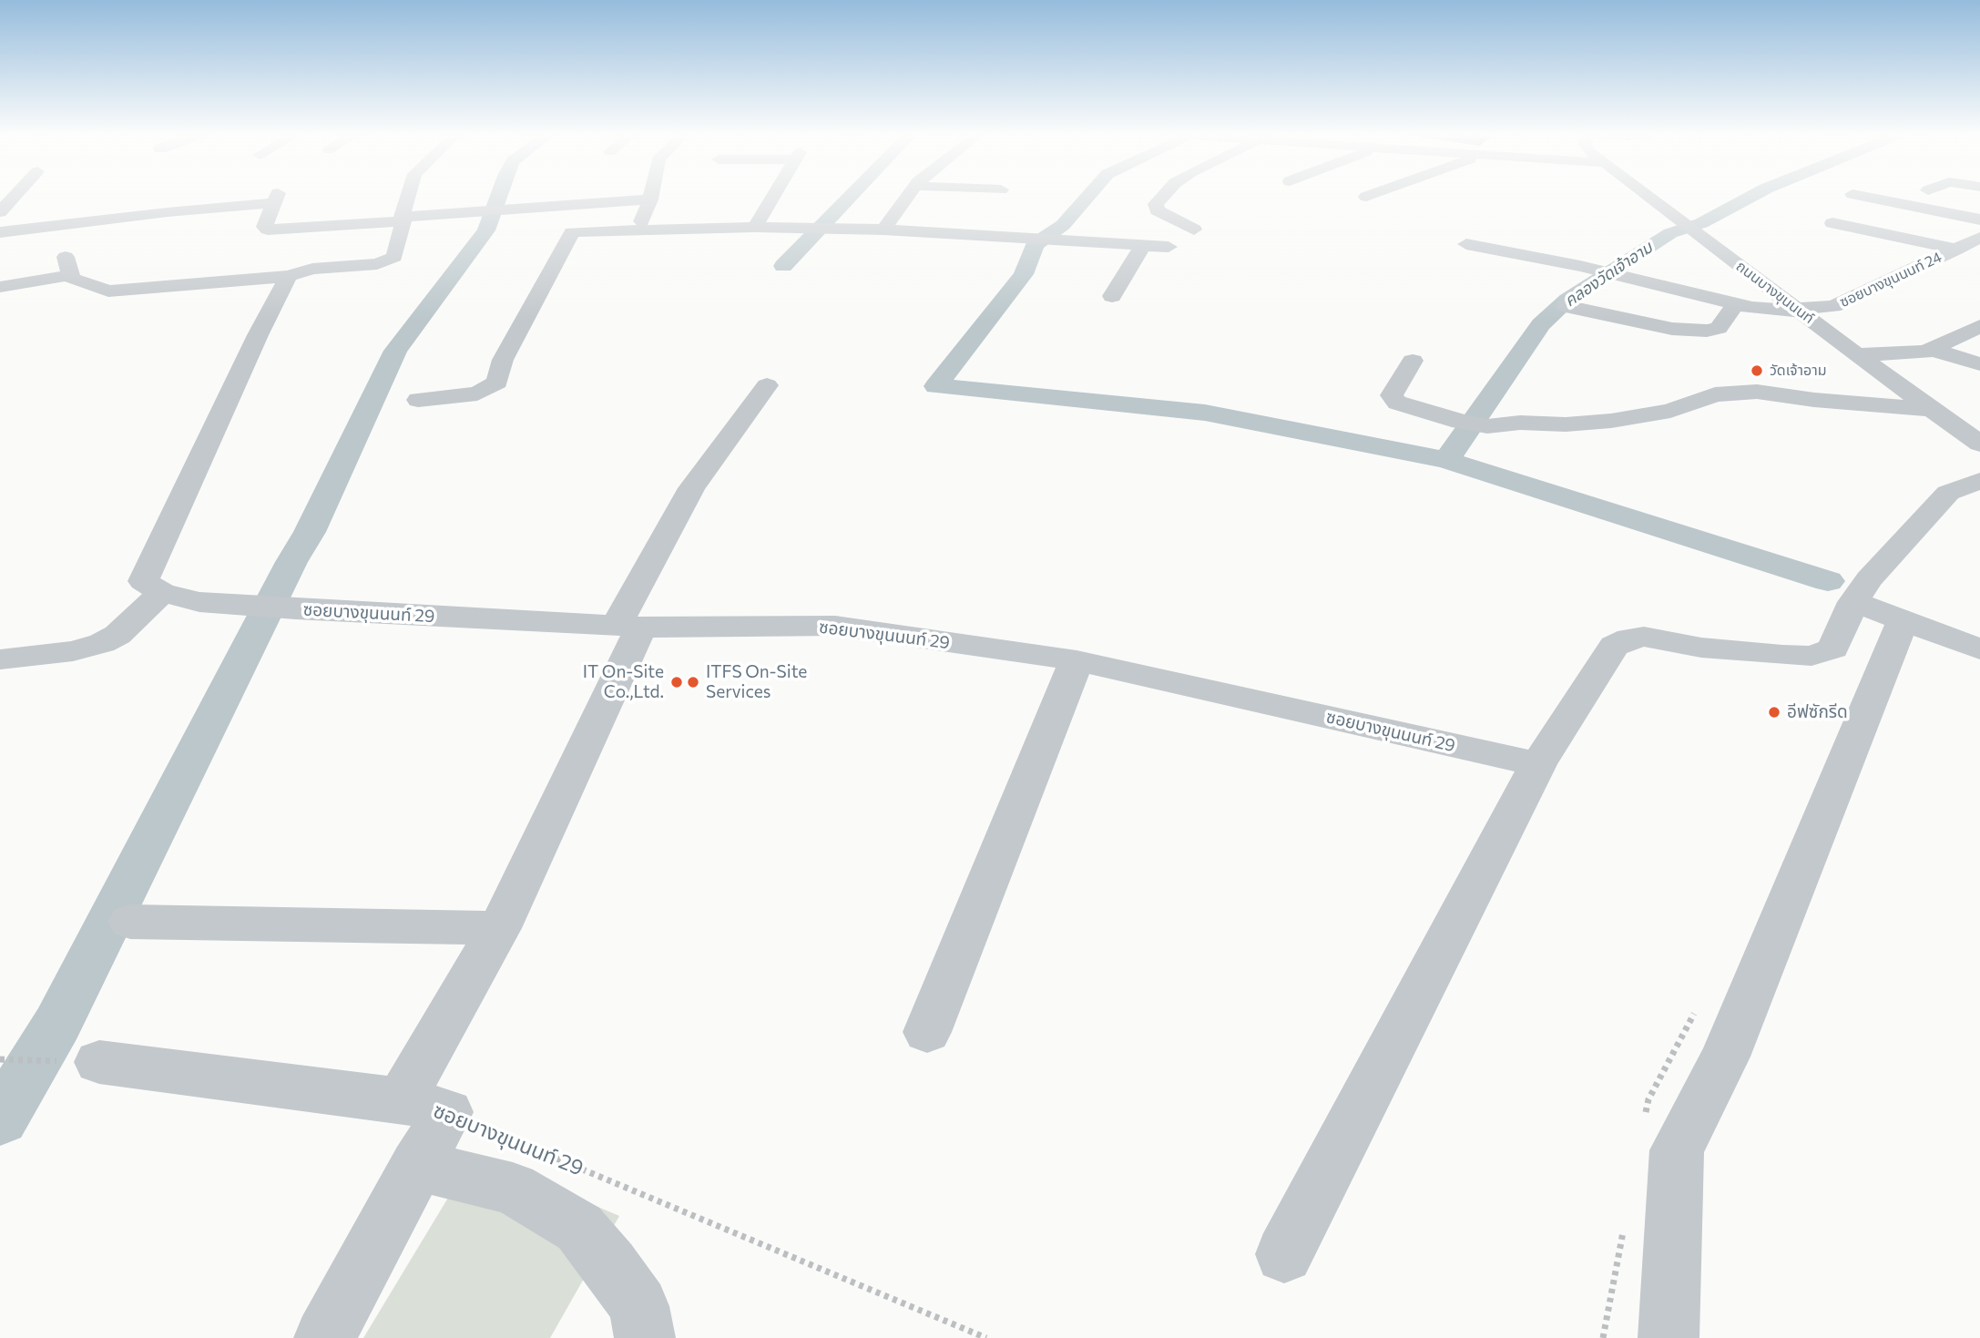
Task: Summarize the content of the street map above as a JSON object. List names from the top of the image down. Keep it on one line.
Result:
{"streets":{"street":["ซอยบางขุนนนท์ 24","ถนนบางขุนนนท์","ซอยบางขุนนนท์ 29"]},"crossings":[["ซอยบางขุนนนท์ 24","ถนนบางขุนนนท์"]],"water":["คลองวัดเจ้าอาม"],"places":["วัดเจ้าอาม","IT On-Site Co.,Ltd.","ITFS On-Site Services","อีฟซักรีด"]}
